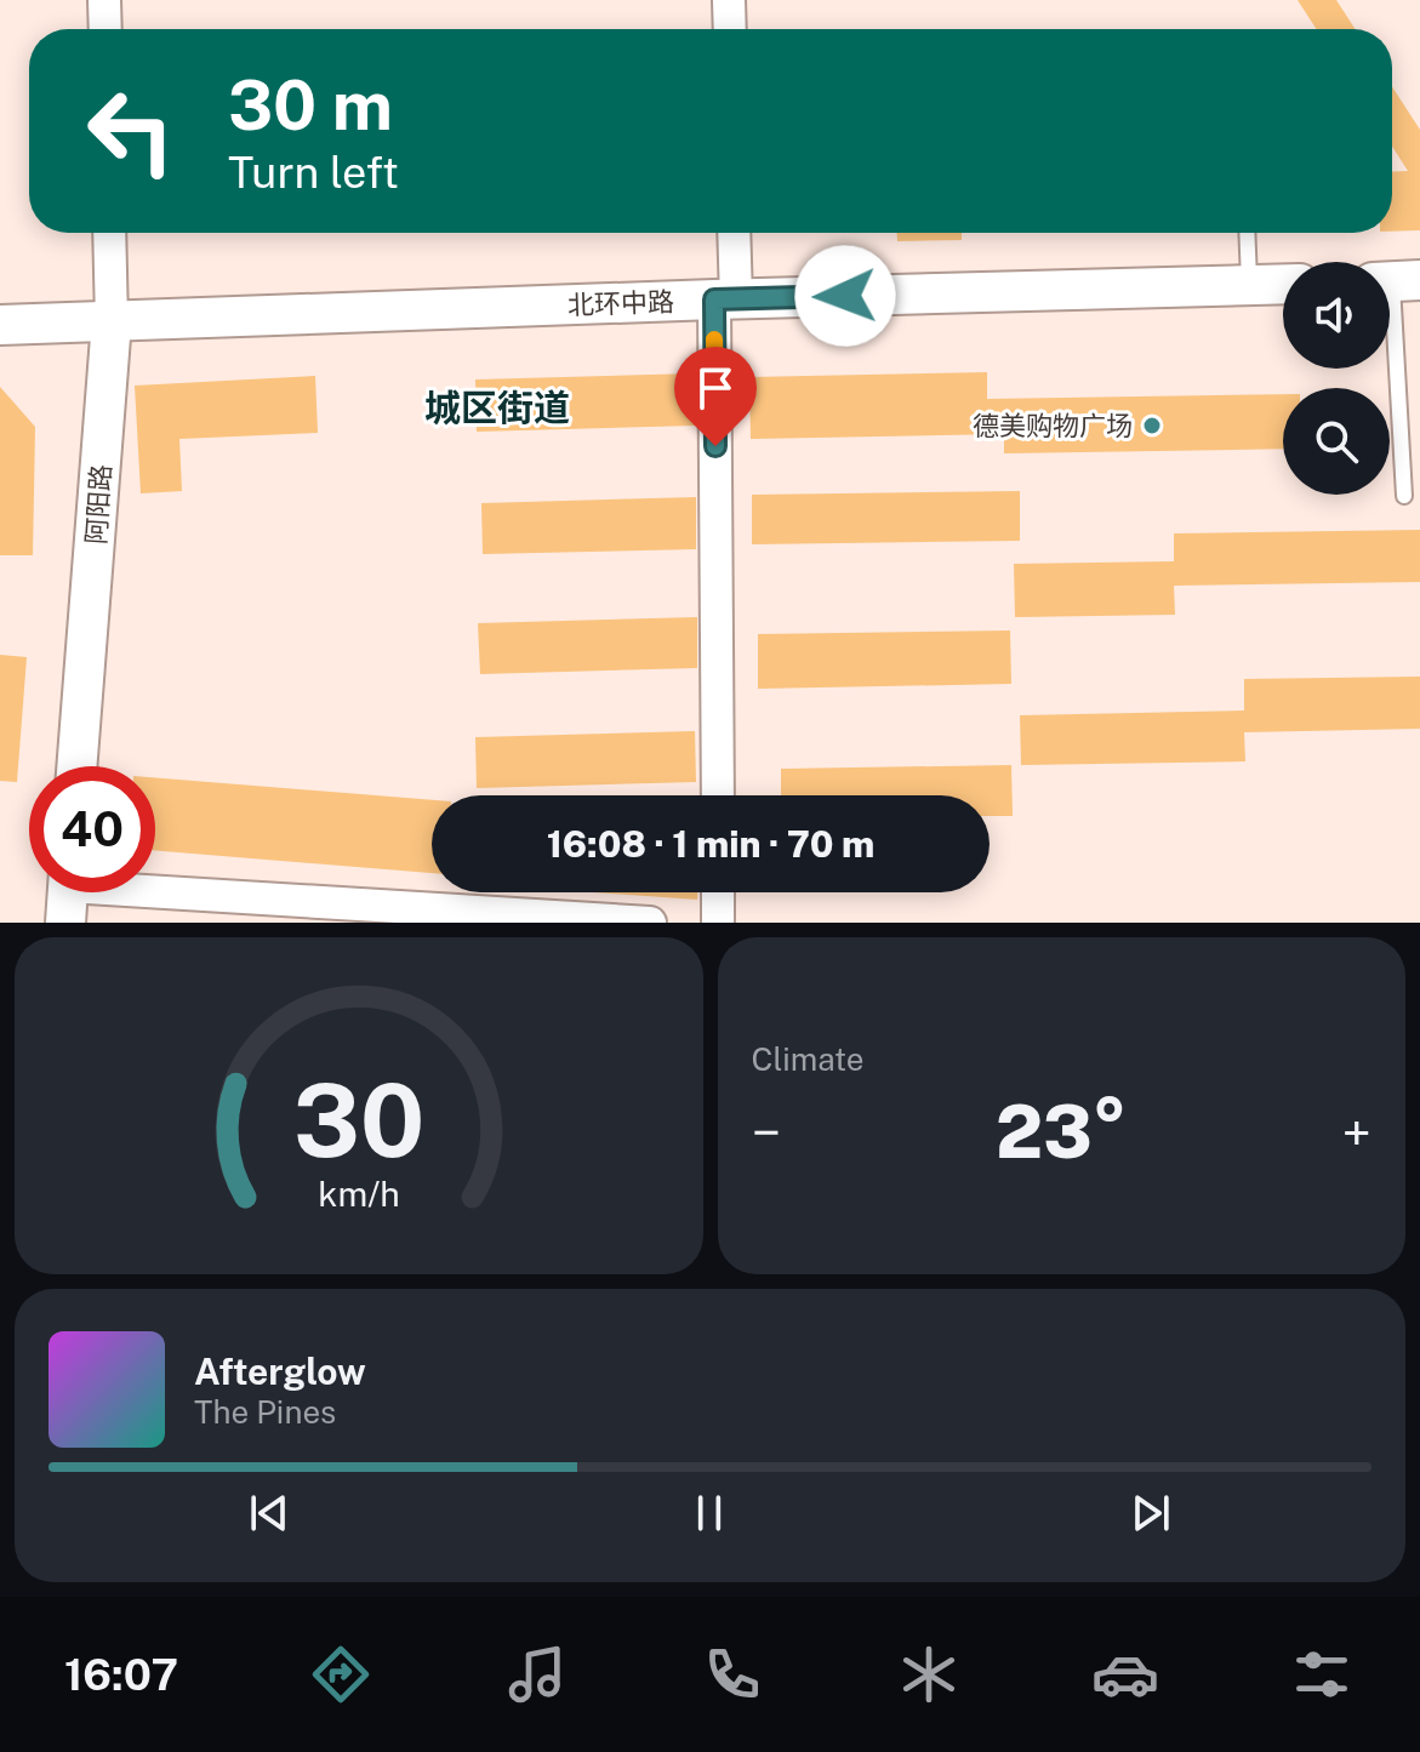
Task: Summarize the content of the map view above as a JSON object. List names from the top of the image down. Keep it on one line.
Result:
{"streets":{"street":["北环中路","阿阳路"]},"crossings":[["北环中路","阿阳路"]],"districts":["城区街道"],"places":["德美购物广场"],"page":{"turn":["30 m","Turn left"],"limit":"40","trip":"16:08 · 1 min · 70 m","tile":"Climate","heat":["−","23°","+"],"song":["Afterglow","The Pines"],"tabs":"16:07","gauge":["30","km/h"]}}
